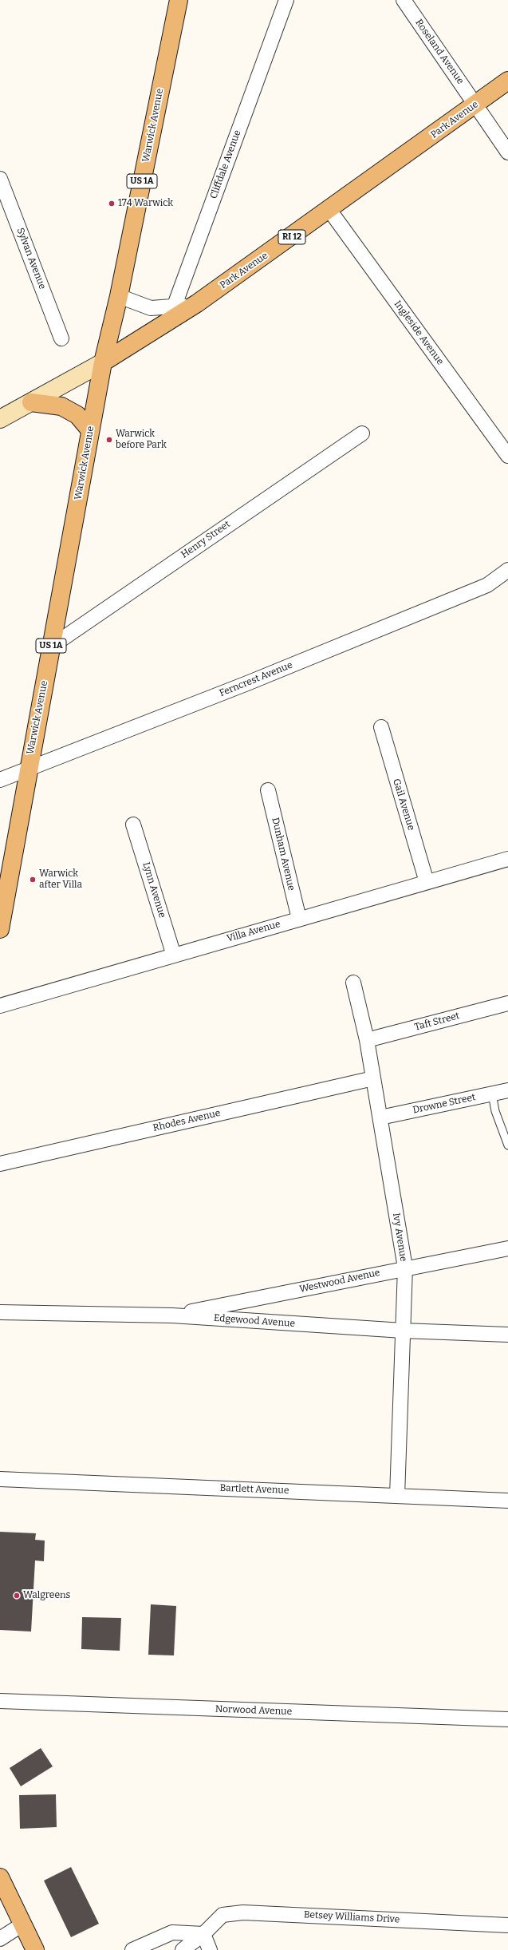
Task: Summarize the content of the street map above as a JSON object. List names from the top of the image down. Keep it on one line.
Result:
{"streets":{"main road":["Park Avenue","Warwick Avenue","US 1A","RI 12"],"street":["Roseland Avenue","Cliffdale Avenue","Sylvan Avenue","Ingleside Avenue","Henry Street","Ferncrest Avenue","Gail Avenue","Dunham Avenue","Lynn Avenue","Villa Avenue","Taft Street","Drowne Street","Rhodes Avenue","Ivy Avenue","Westwood Avenue","Edgewood Avenue","Bartlett Avenue","Norwood Avenue","Betsey Williams Drive"]},"crossings":[["Roseland Avenue","Park Avenue"],["Park Avenue","Warwick Avenue"],["Park Avenue","Ingleside Avenue"],["Warwick Avenue","Henry Street"],["Warwick Avenue","Ferncrest Avenue"],["Gail Avenue","Villa Avenue"],["Dunham Avenue","Villa Avenue"],["Lynn Avenue","Villa Avenue"],["Taft Street","Ivy Avenue"],["Drowne Street","Ivy Avenue"],["Rhodes Avenue","Ivy Avenue"],["Ivy Avenue","Westwood Avenue"],["Ivy Avenue","Edgewood Avenue"],["Ivy Avenue","Bartlett Avenue"],["Westwood Avenue","Edgewood Avenue"]],"places":["174 Warwick","Warwick before Park","Warwick after Villa","Walgreens"]}
